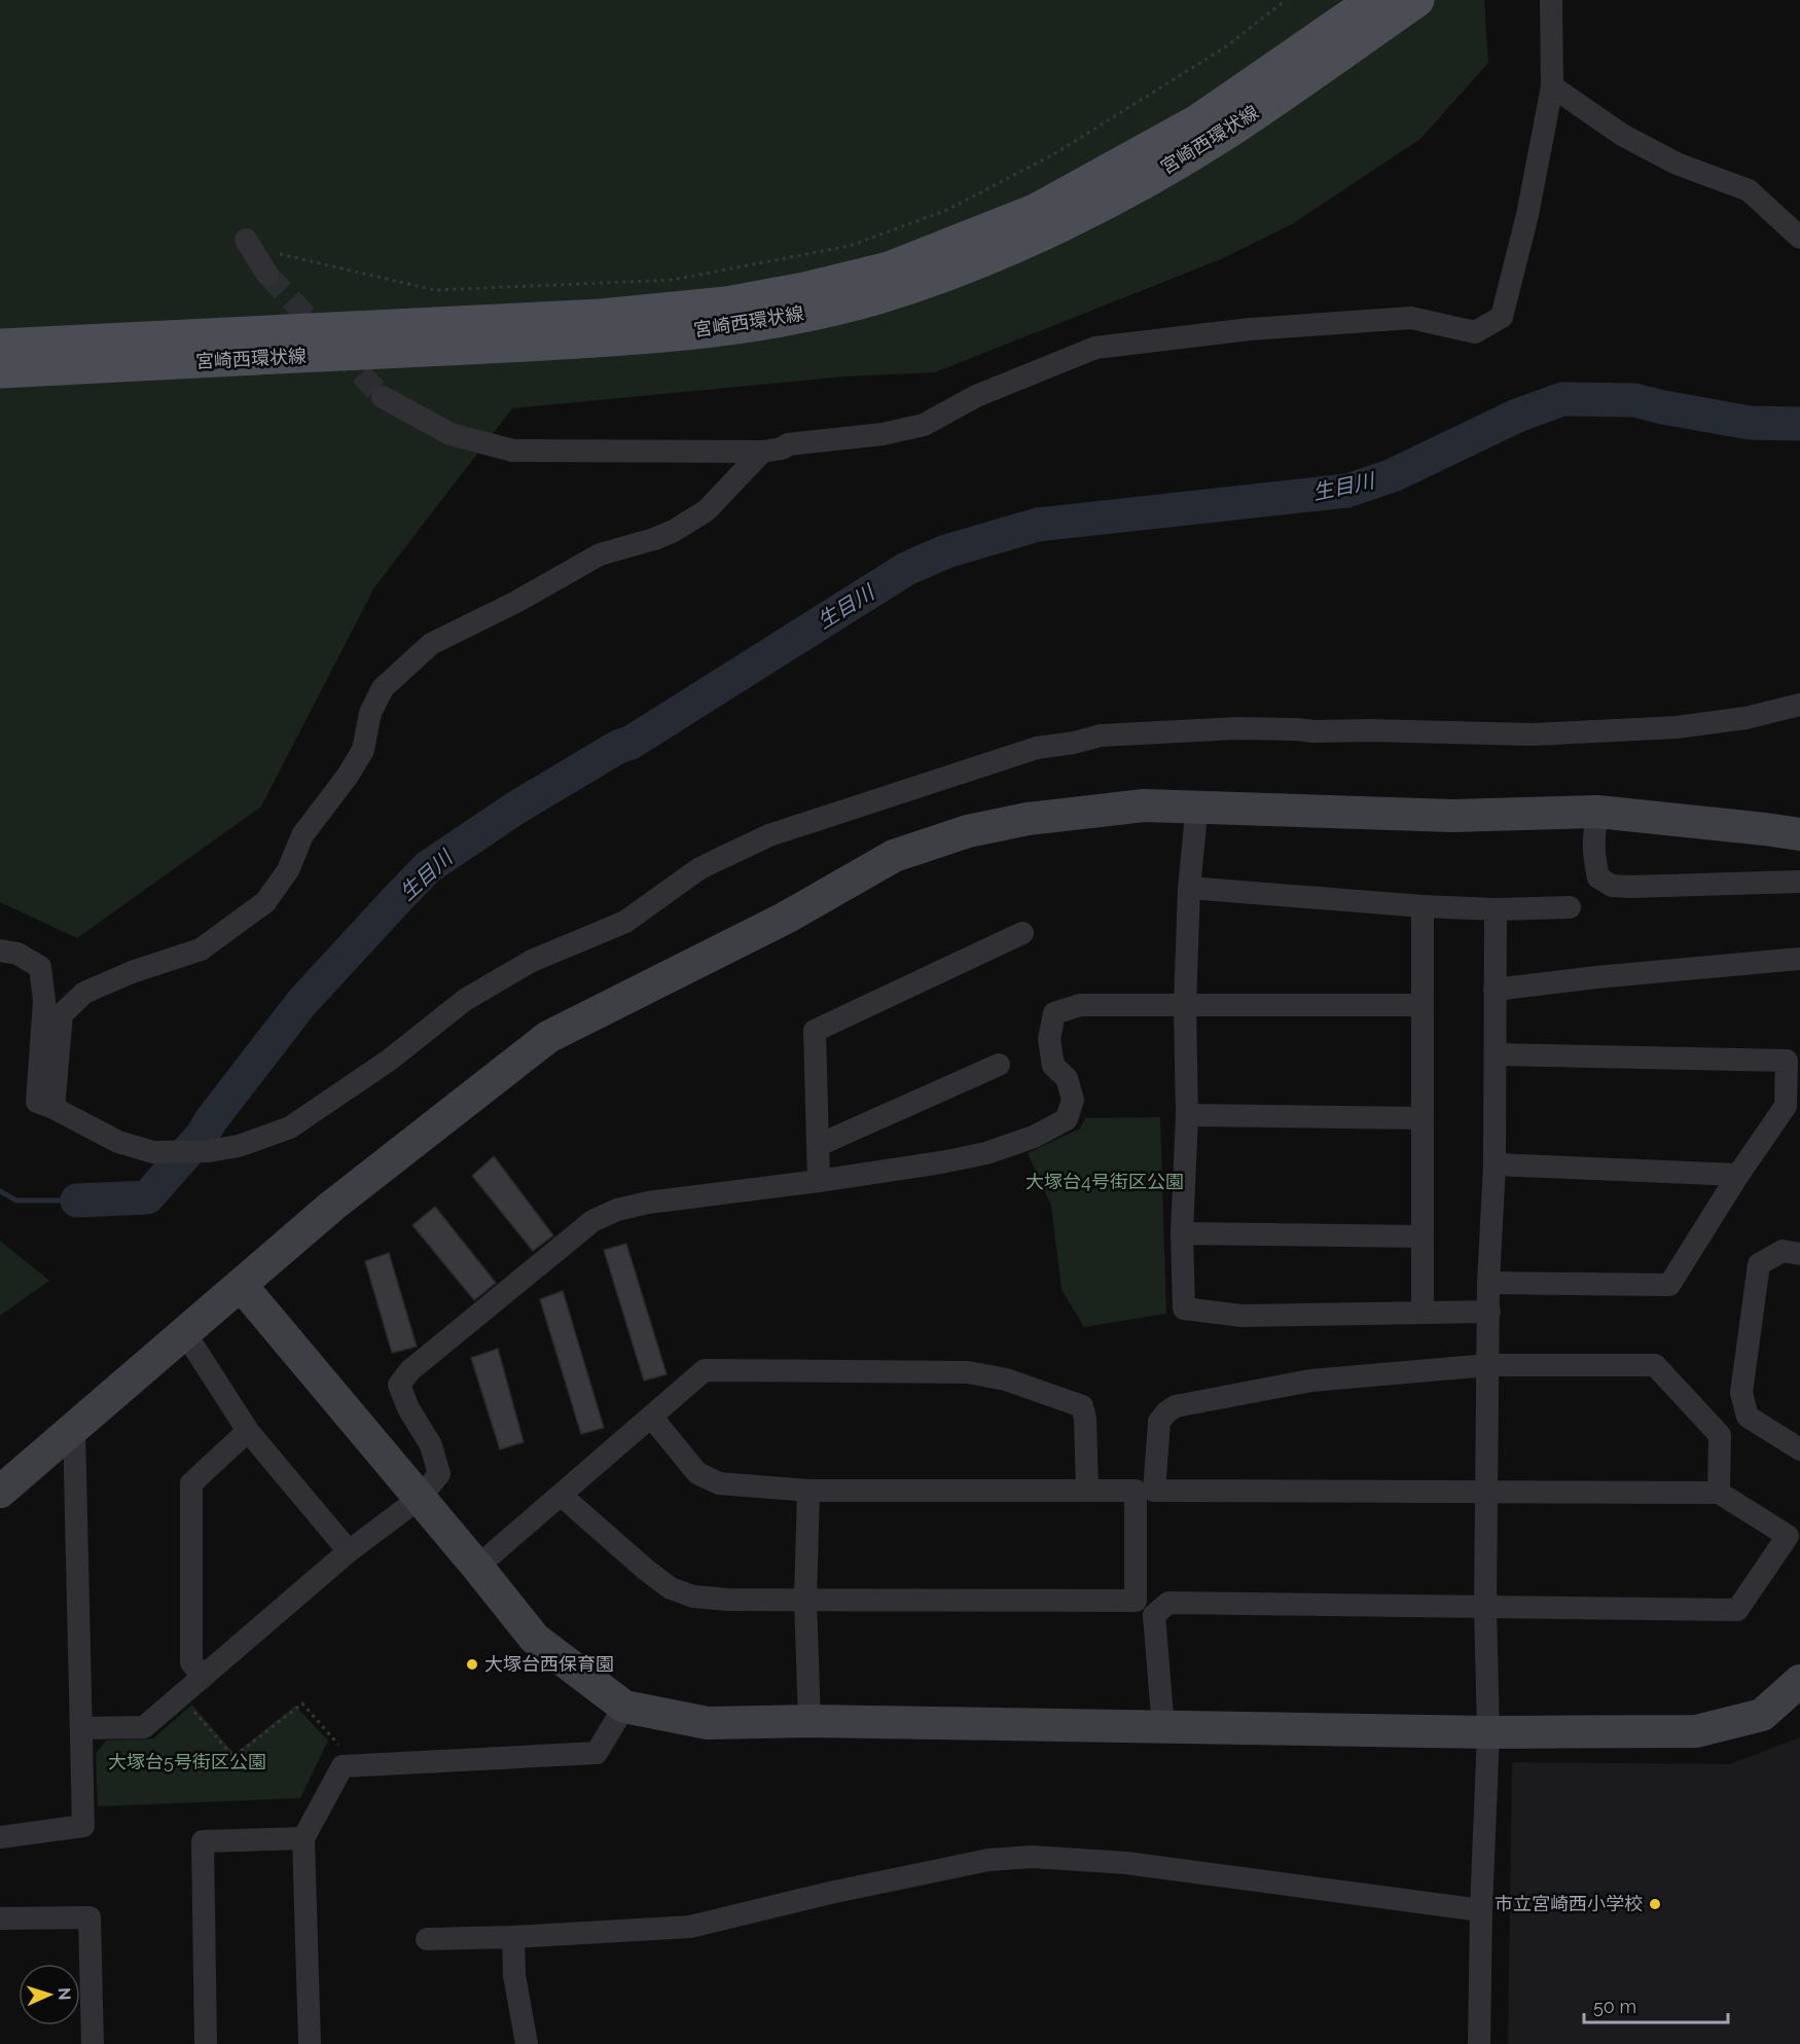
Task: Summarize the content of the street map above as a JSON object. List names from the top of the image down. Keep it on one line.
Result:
{"streets":{"main road":["宮崎西環状線"]},"water":["生目川"],"parks":["大塚台4号街区公園","大塚台5号街区公園"],"places":["大塚台西保育園","市立宮崎西小学校"],"scale_bar":"50 m","north":"right"}
